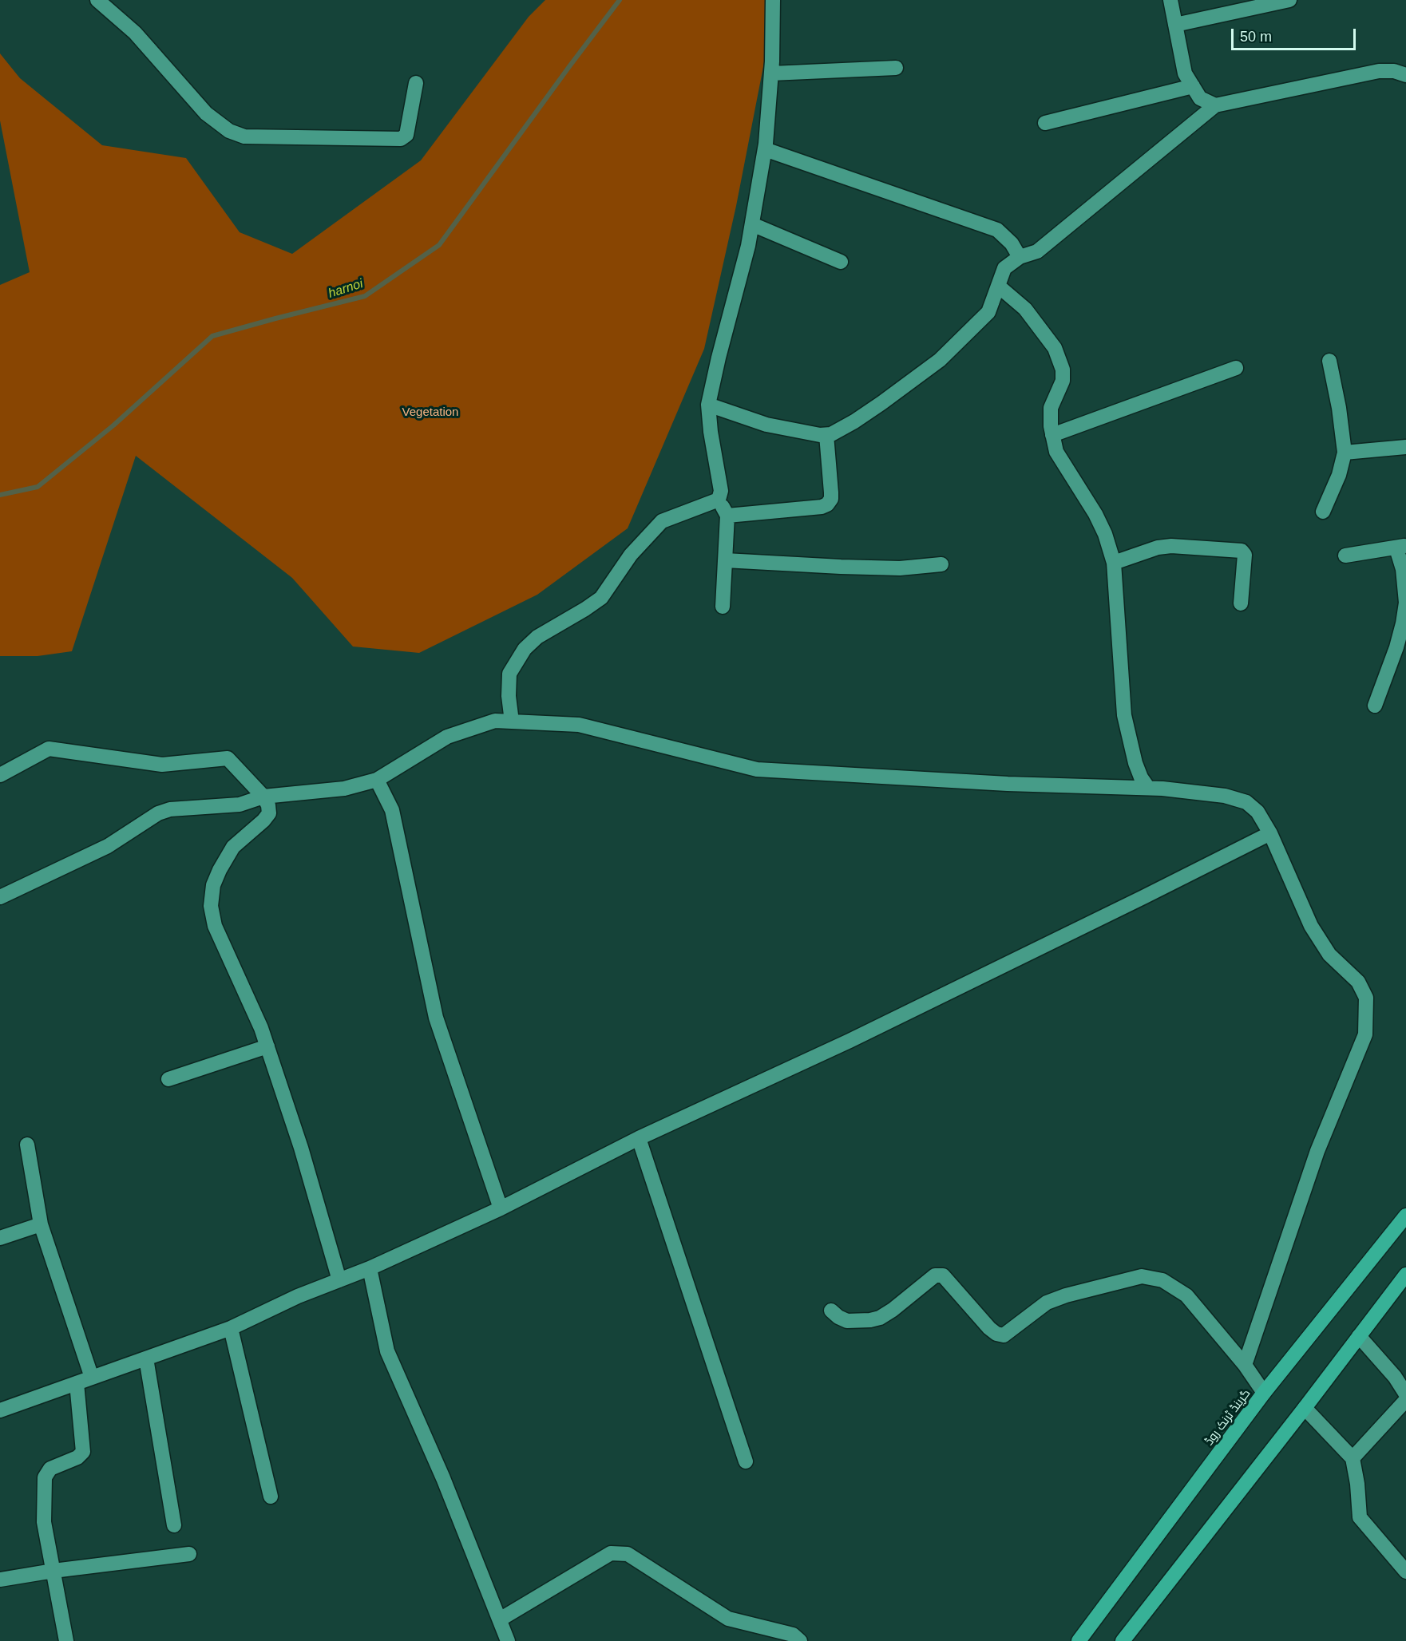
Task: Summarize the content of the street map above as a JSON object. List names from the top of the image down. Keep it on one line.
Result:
{"streets":{"highway":["گرینڈ ٹرنک روڈ"]},"water":["harnoi"],"parks":["Vegetation"],"scale_bar":"50 m"}
